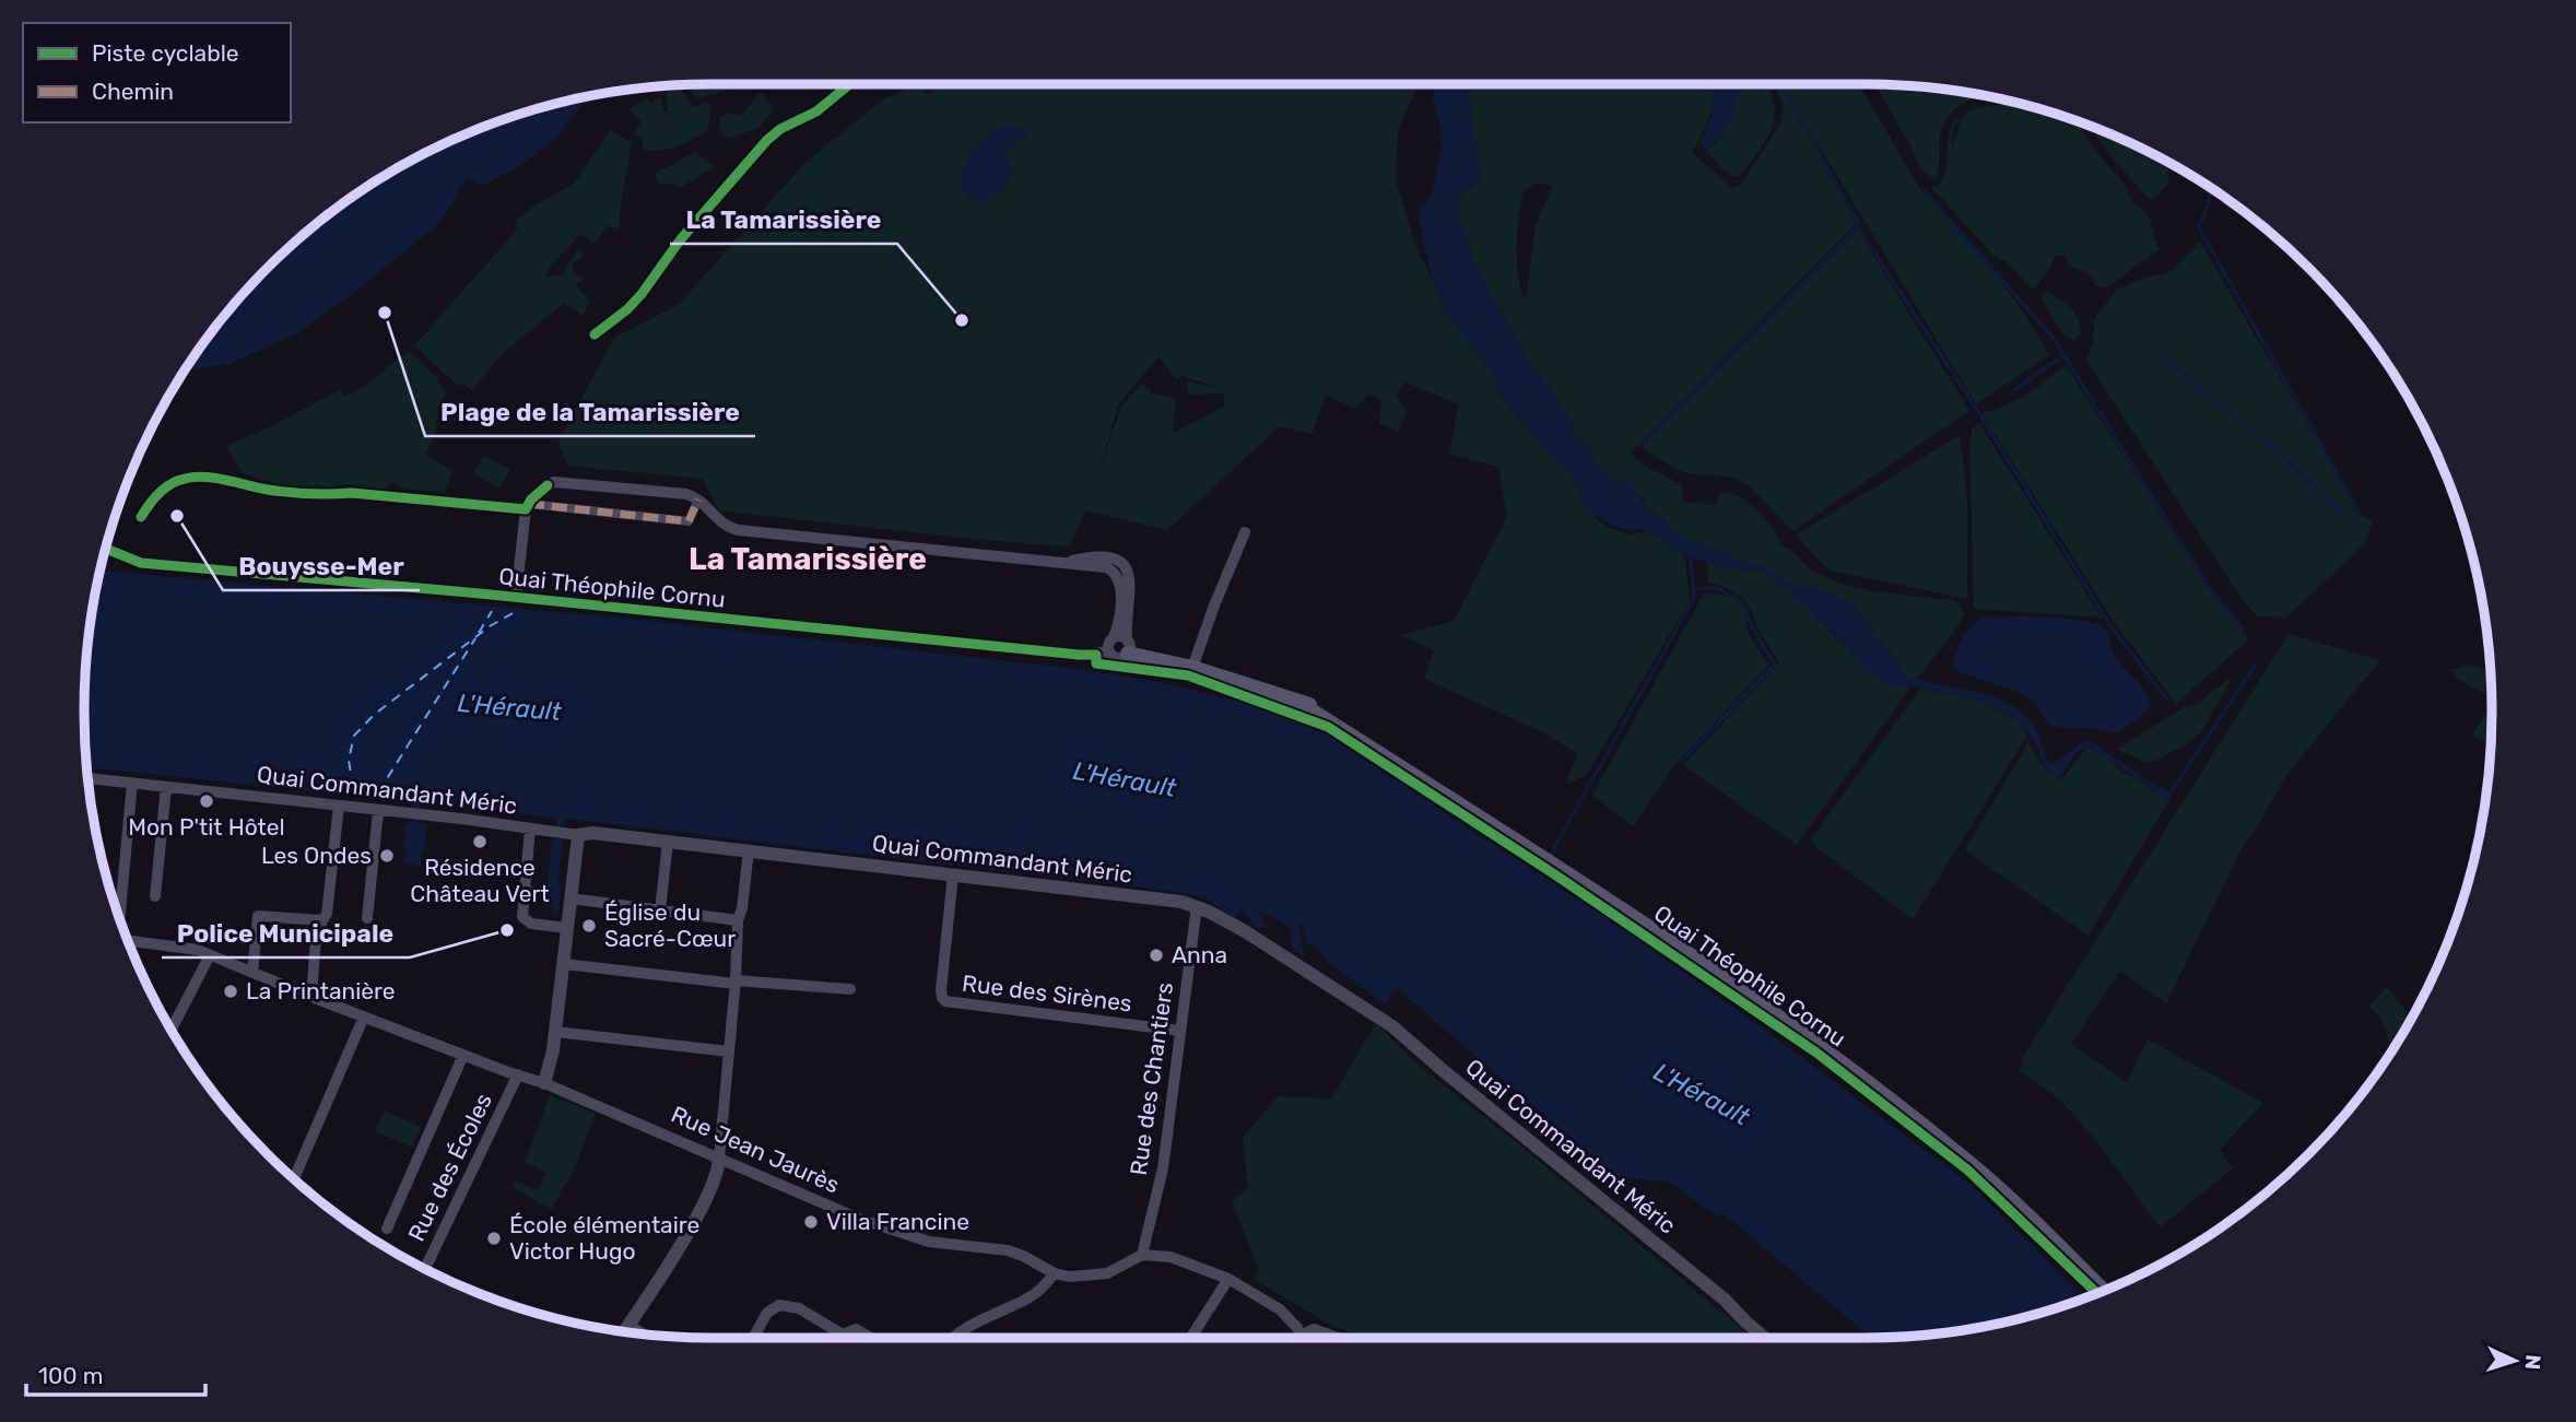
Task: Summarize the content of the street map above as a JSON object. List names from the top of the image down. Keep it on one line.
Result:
{"streets":{"main road":["Quai Théophile Cornu"],"street":["Quai Commandant Méric","Rue des Sirènes","Rue des Chantiers","Rue Jean Jaurès","Rue des Écoles"]},"crossings":[["Quai Commandant Méric","Rue des Sirènes"],["Quai Commandant Méric","Rue des Chantiers"],["Rue des Sirènes","Rue des Chantiers"],["Rue des Chantiers","Rue Jean Jaurès"],["Rue Jean Jaurès","Rue des Écoles"]],"districts":["La Tamarissière"],"water":["L'Hérault"],"places":["Plage de la Tamarissière","La Tamarissière","Bouysse-Mer","Mon P'tit Hôtel","Résidence Château Vert","Les Ondes","Église du Sacré-Cœur","Police Municipale","Anna","La Printanière","Villa Francine","École élémentaire Victor Hugo"],"legend":["Piste cyclable","Chemin"],"scale_bar":"100 m","north":"right"}
